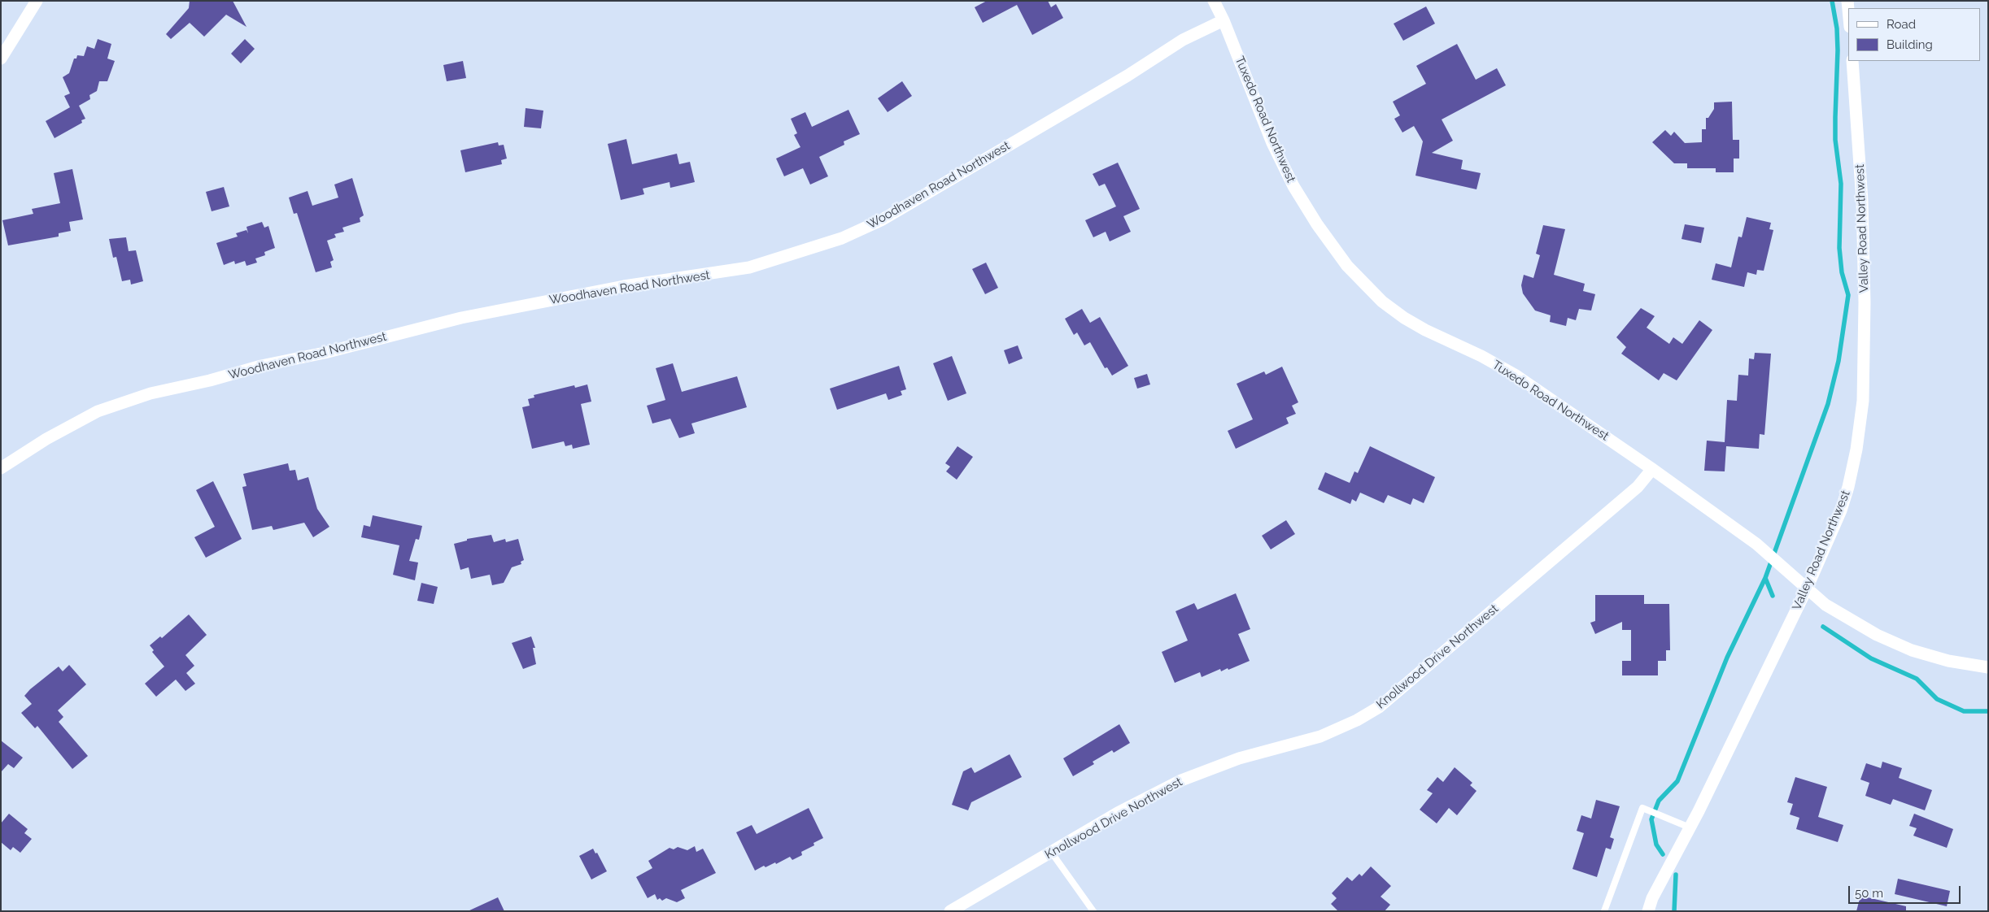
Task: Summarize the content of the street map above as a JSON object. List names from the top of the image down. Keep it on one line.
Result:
{"streets":{"street":["Tuxedo Road Northwest","Woodhaven Road Northwest","Valley Road Northwest","Knollwood Drive Northwest"]},"crossings":[["Tuxedo Road Northwest","Woodhaven Road Northwest"],["Tuxedo Road Northwest","Valley Road Northwest"],["Tuxedo Road Northwest","Knollwood Drive Northwest"]],"legend":["Road","Building"],"scale_bar":"50 m"}
